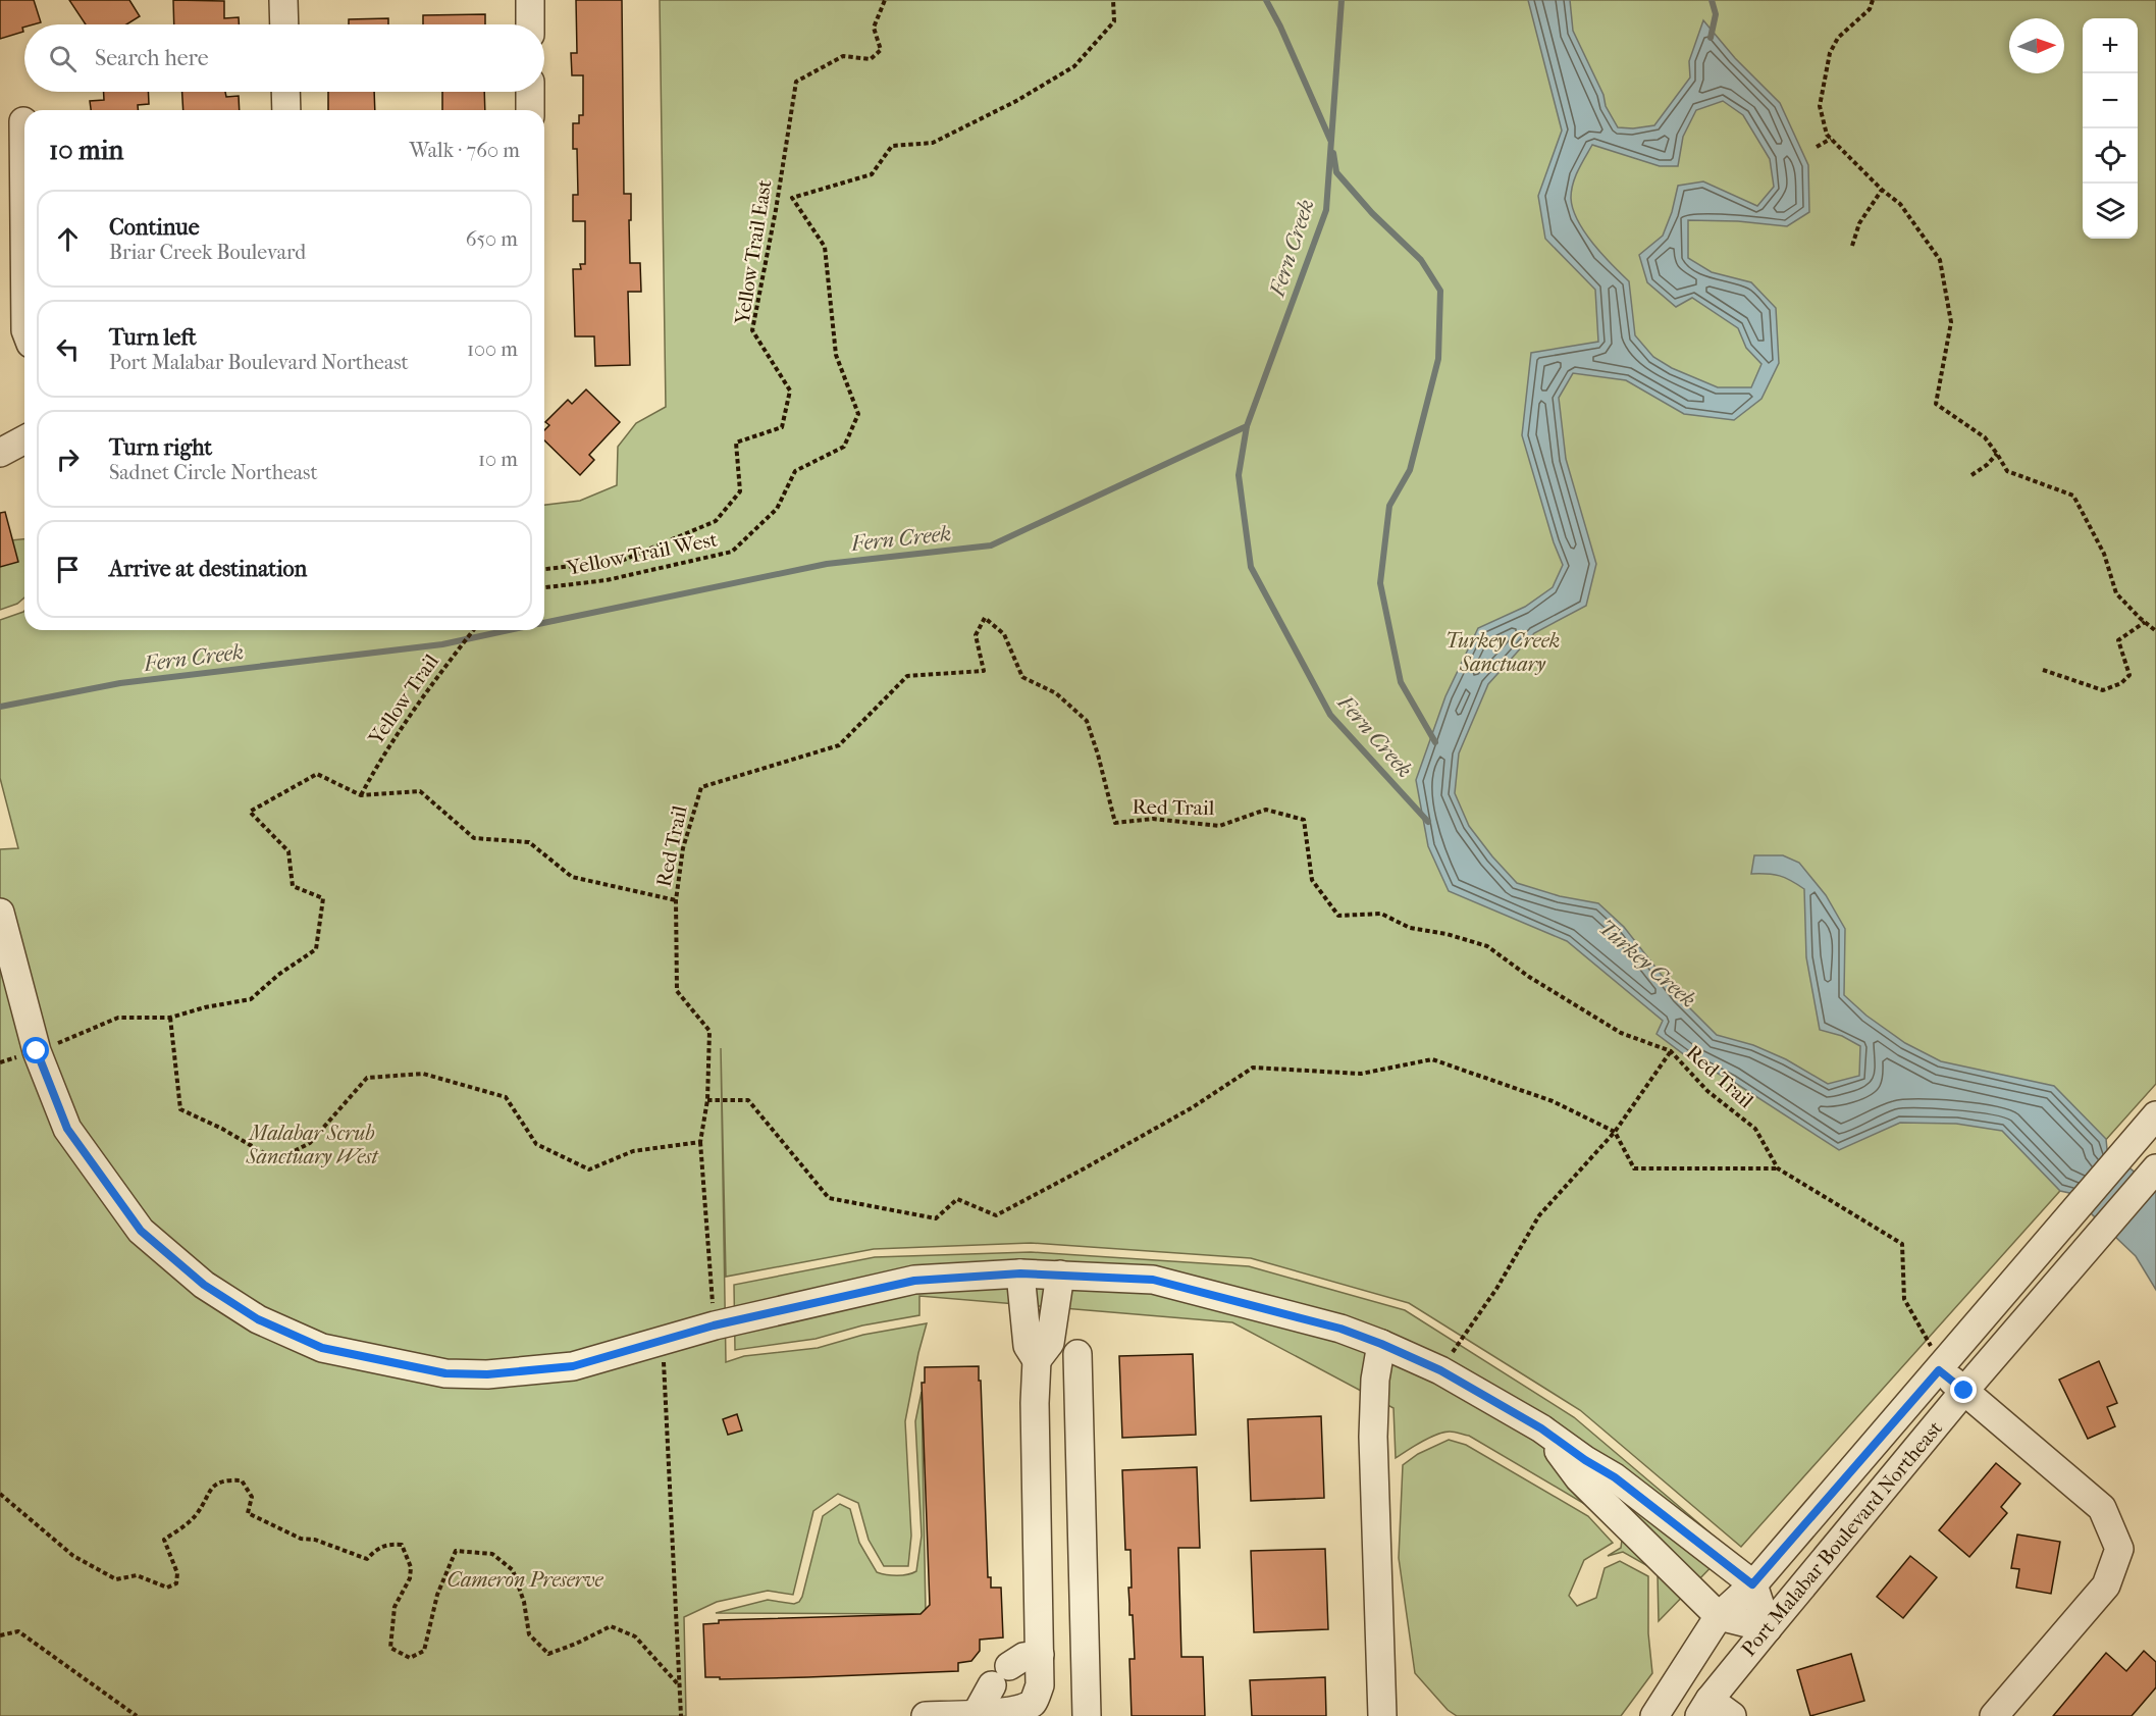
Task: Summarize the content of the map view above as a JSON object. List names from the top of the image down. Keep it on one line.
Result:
{"streets":{"street":["Port Malabar Boulevard Northeast"],"path":["Yellow Trail East","Yellow Trail West","Yellow Trail","Red Trail"]},"crossings":[["Yellow Trail","Red Trail"],["Red Trail","Port Malabar Boulevard Northeast"]],"water":["Fern Creek","Turkey Creek"],"parks":["Turkey Creek Sanctuary","Malabar Scrub Sanctuary West","Cameron Preserve"],"north":"right","page":{"map_buttons":["+","−"],"search":"Search here","heading":["10 min","Walk · 760 m"],"list":[["Continue","Briar Creek Boulevard","650 m"],["Turn left","Port Malabar Boulevard Northeast","100 m"],["Turn right","Sadnet Circle Northeast","10 m"],"Arrive at destination"]}}
